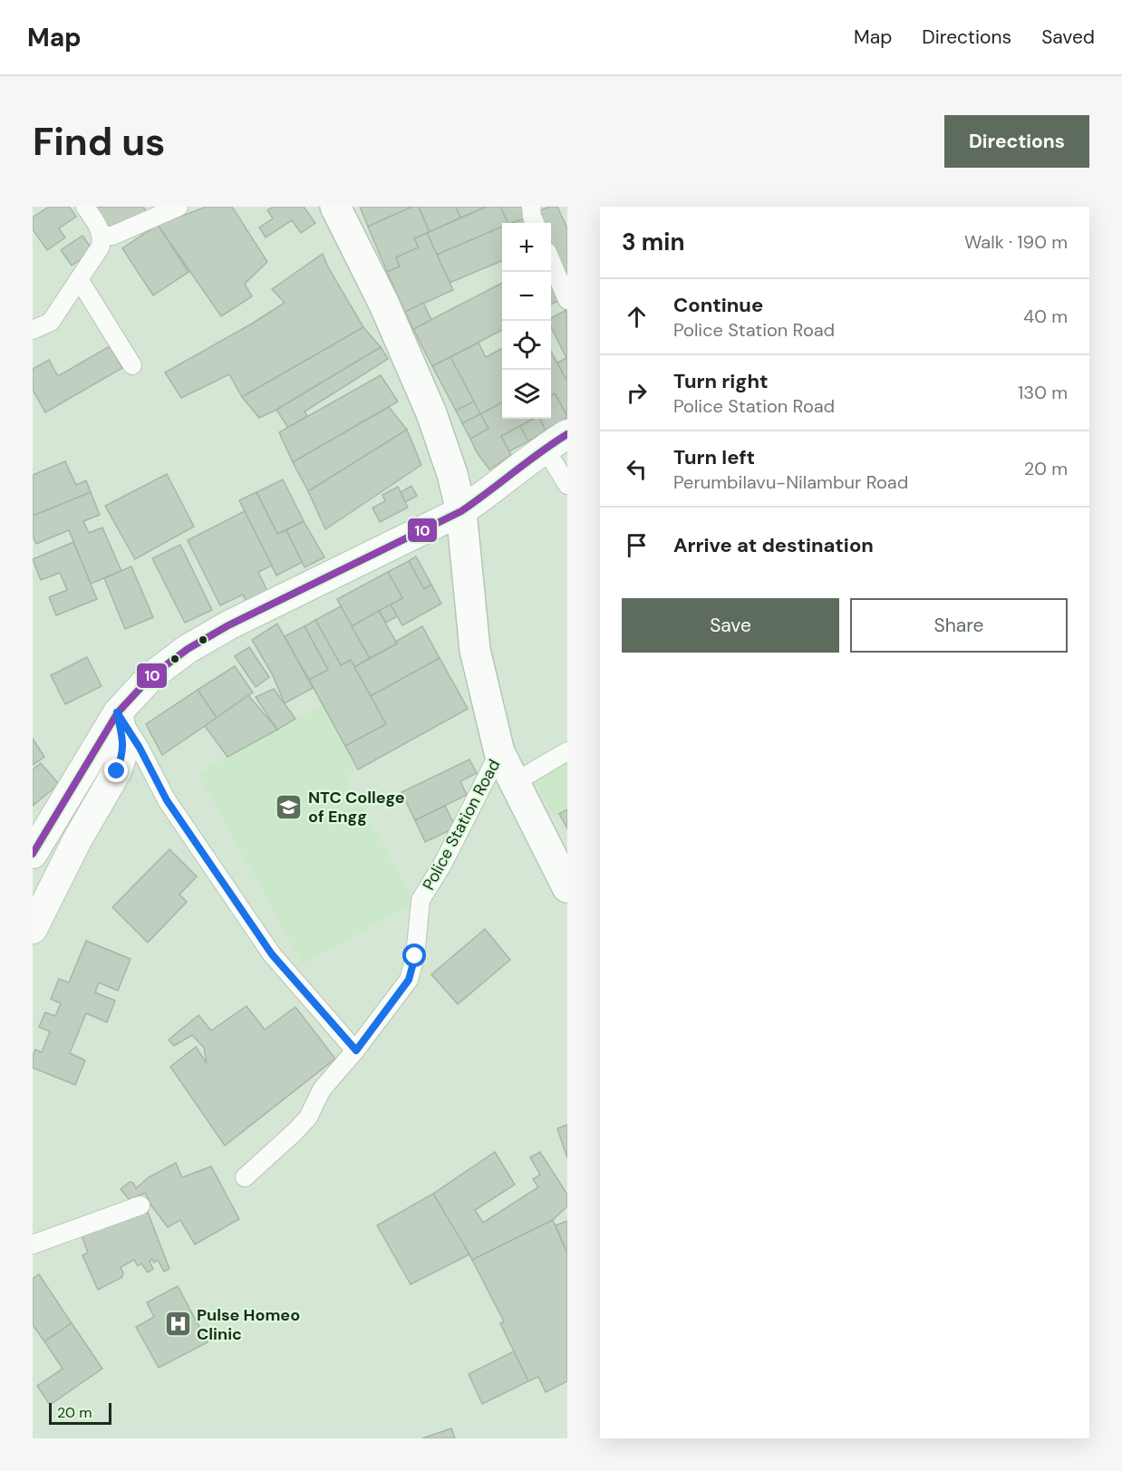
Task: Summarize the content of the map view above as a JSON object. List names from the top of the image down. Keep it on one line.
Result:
{"streets":{"street":["Police Station Road"]},"places":{"school or university":["NTC College of Engg"],"hospital":["Pulse Homeo Clinic"]},"lines":["transit line 10"],"scale_bar":"20 m","page":{"header":"Map","nav":["Map","Directions","Saved"],"buttons":["Directions",["Save","Share"]],"title":"Find us","heading":["3 min","Walk · 190 m"],"map_buttons":["+","−"],"list":[["Continue","Police Station Road","40 m"],["Turn right","Police Station Road","130 m"],["Turn left","Perumbilavu-Nilambur Road","20 m"],"Arrive at destination"],"scale":"20 m"}}
